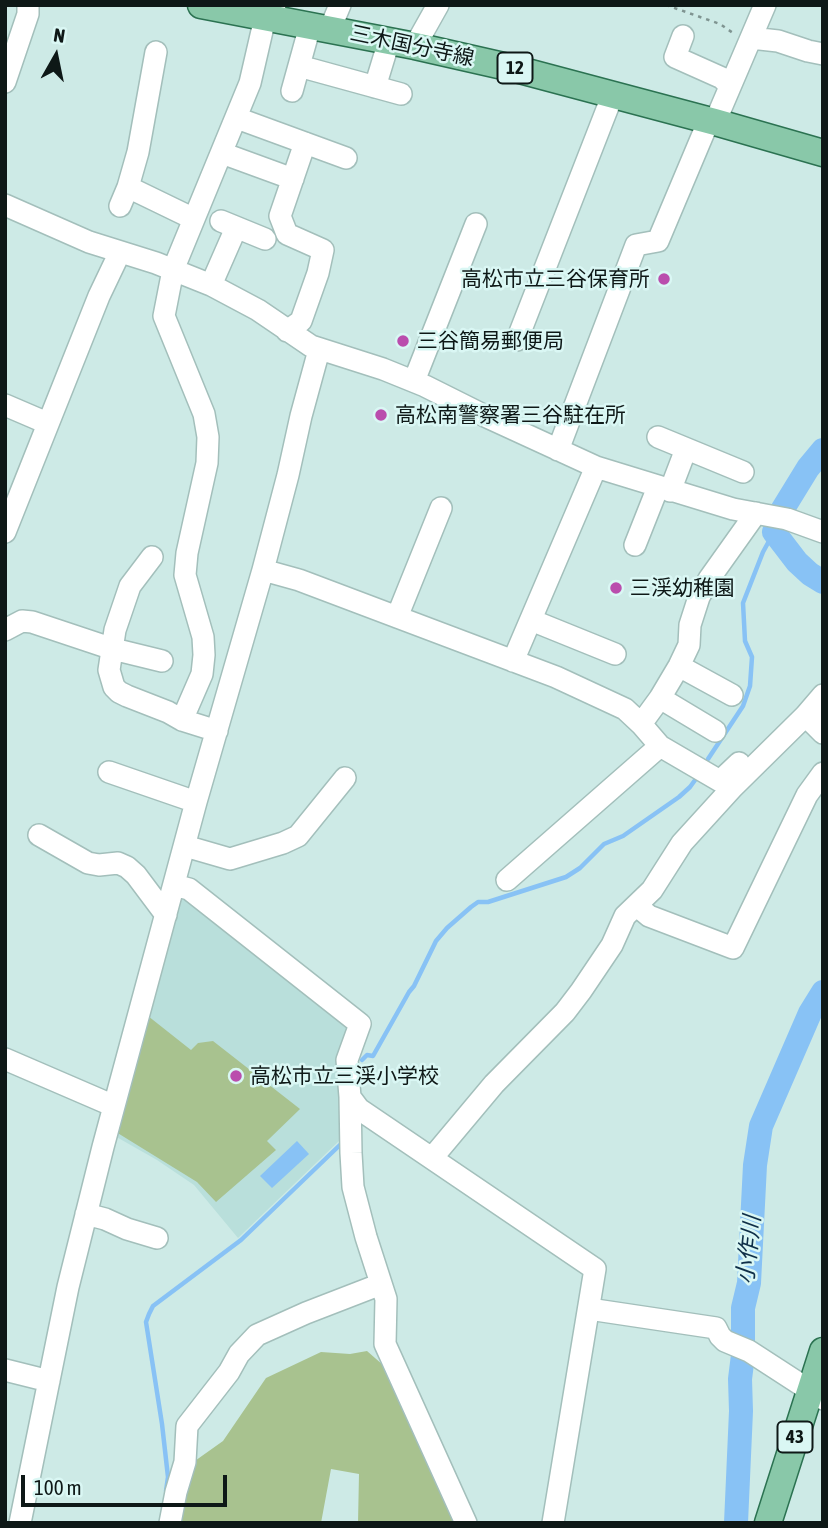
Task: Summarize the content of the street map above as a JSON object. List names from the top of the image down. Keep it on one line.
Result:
{"streets":{"main road":["三木国分寺線","12","43"]},"water":["小作川"],"places":["高松市立三谷保育所","三谷簡易郵便局","高松南警察署三谷駐在所","三渓幼稚園","高松市立三渓小学校"],"scale_bar":"100 m","north":"top"}
